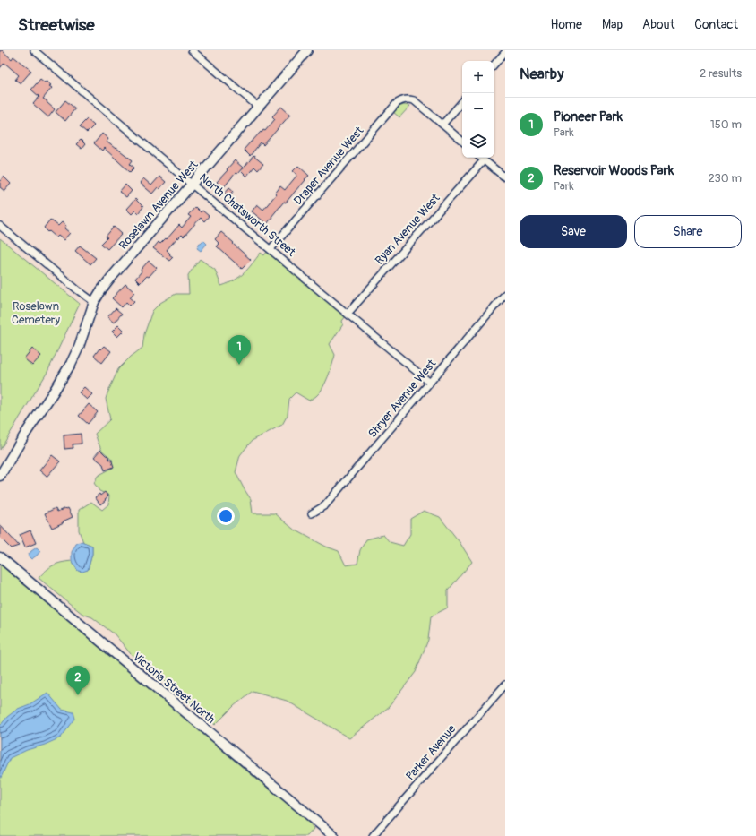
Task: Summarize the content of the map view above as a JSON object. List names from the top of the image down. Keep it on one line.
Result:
{"streets":{"street":["Draper Avenue West","Roselawn Avenue West","North Chatsworth Street","Ryan Avenue West","Shryer Avenue West","Victoria Street North","Parker Avenue"]},"crossings":[["Draper Avenue West","North Chatsworth Street"],["Roselawn Avenue West","North Chatsworth Street"],["North Chatsworth Street","Ryan Avenue West"],["North Chatsworth Street","Shryer Avenue West"]],"parks":["Roselawn Cemetery"],"page":{"header":"Streetwise","nav":["Home","Map","About","Contact"],"heading":["Nearby","2 results"],"map_buttons":["+","−"],"list":[{"mark":"1","name":"Pioneer Park","note":"Park","value":"150 m"},{"mark":"2","name":"Reservoir Woods Park","note":"Park","value":"230 m"}],"buttons":["Save","Share"],"pins":["1","2"]}}
